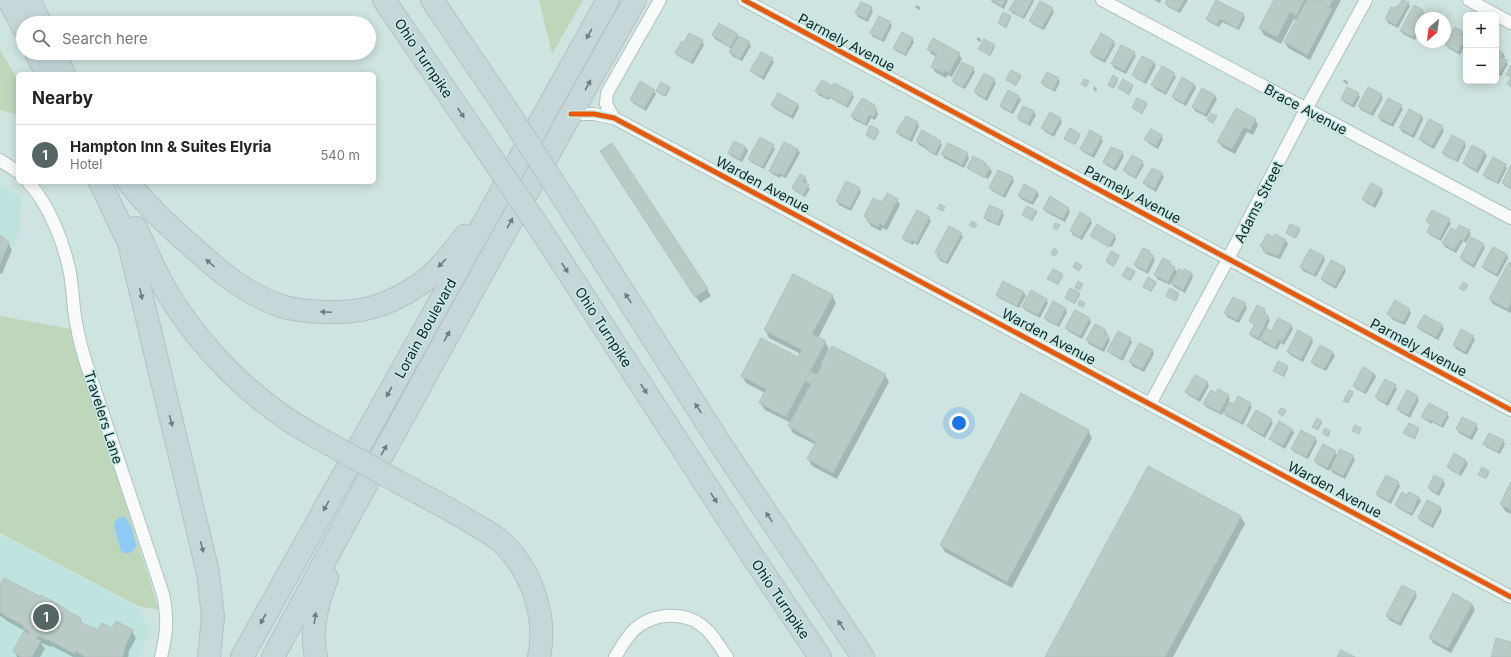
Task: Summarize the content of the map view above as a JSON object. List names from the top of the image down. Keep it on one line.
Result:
{"streets":{"highway":["Ohio Turnpike","Lorain Boulevard"],"street":["Parmely Avenue","Brace Avenue","Warden Avenue","Adams Street","Travelers Lane"]},"crossings":[["Parmely Avenue","Adams Street"],["Brace Avenue","Adams Street"],["Warden Avenue","Adams Street"],["Warden Avenue","Lorain Boulevard"]],"north":"bottom left","page":{"map_buttons":["+","−"],"search":"Search here","heading":"Nearby","list":[{"mark":"1","name":"Hampton Inn & Suites Elyria","note":"Hotel","value":"540 m"}],"pins":"1"}}
